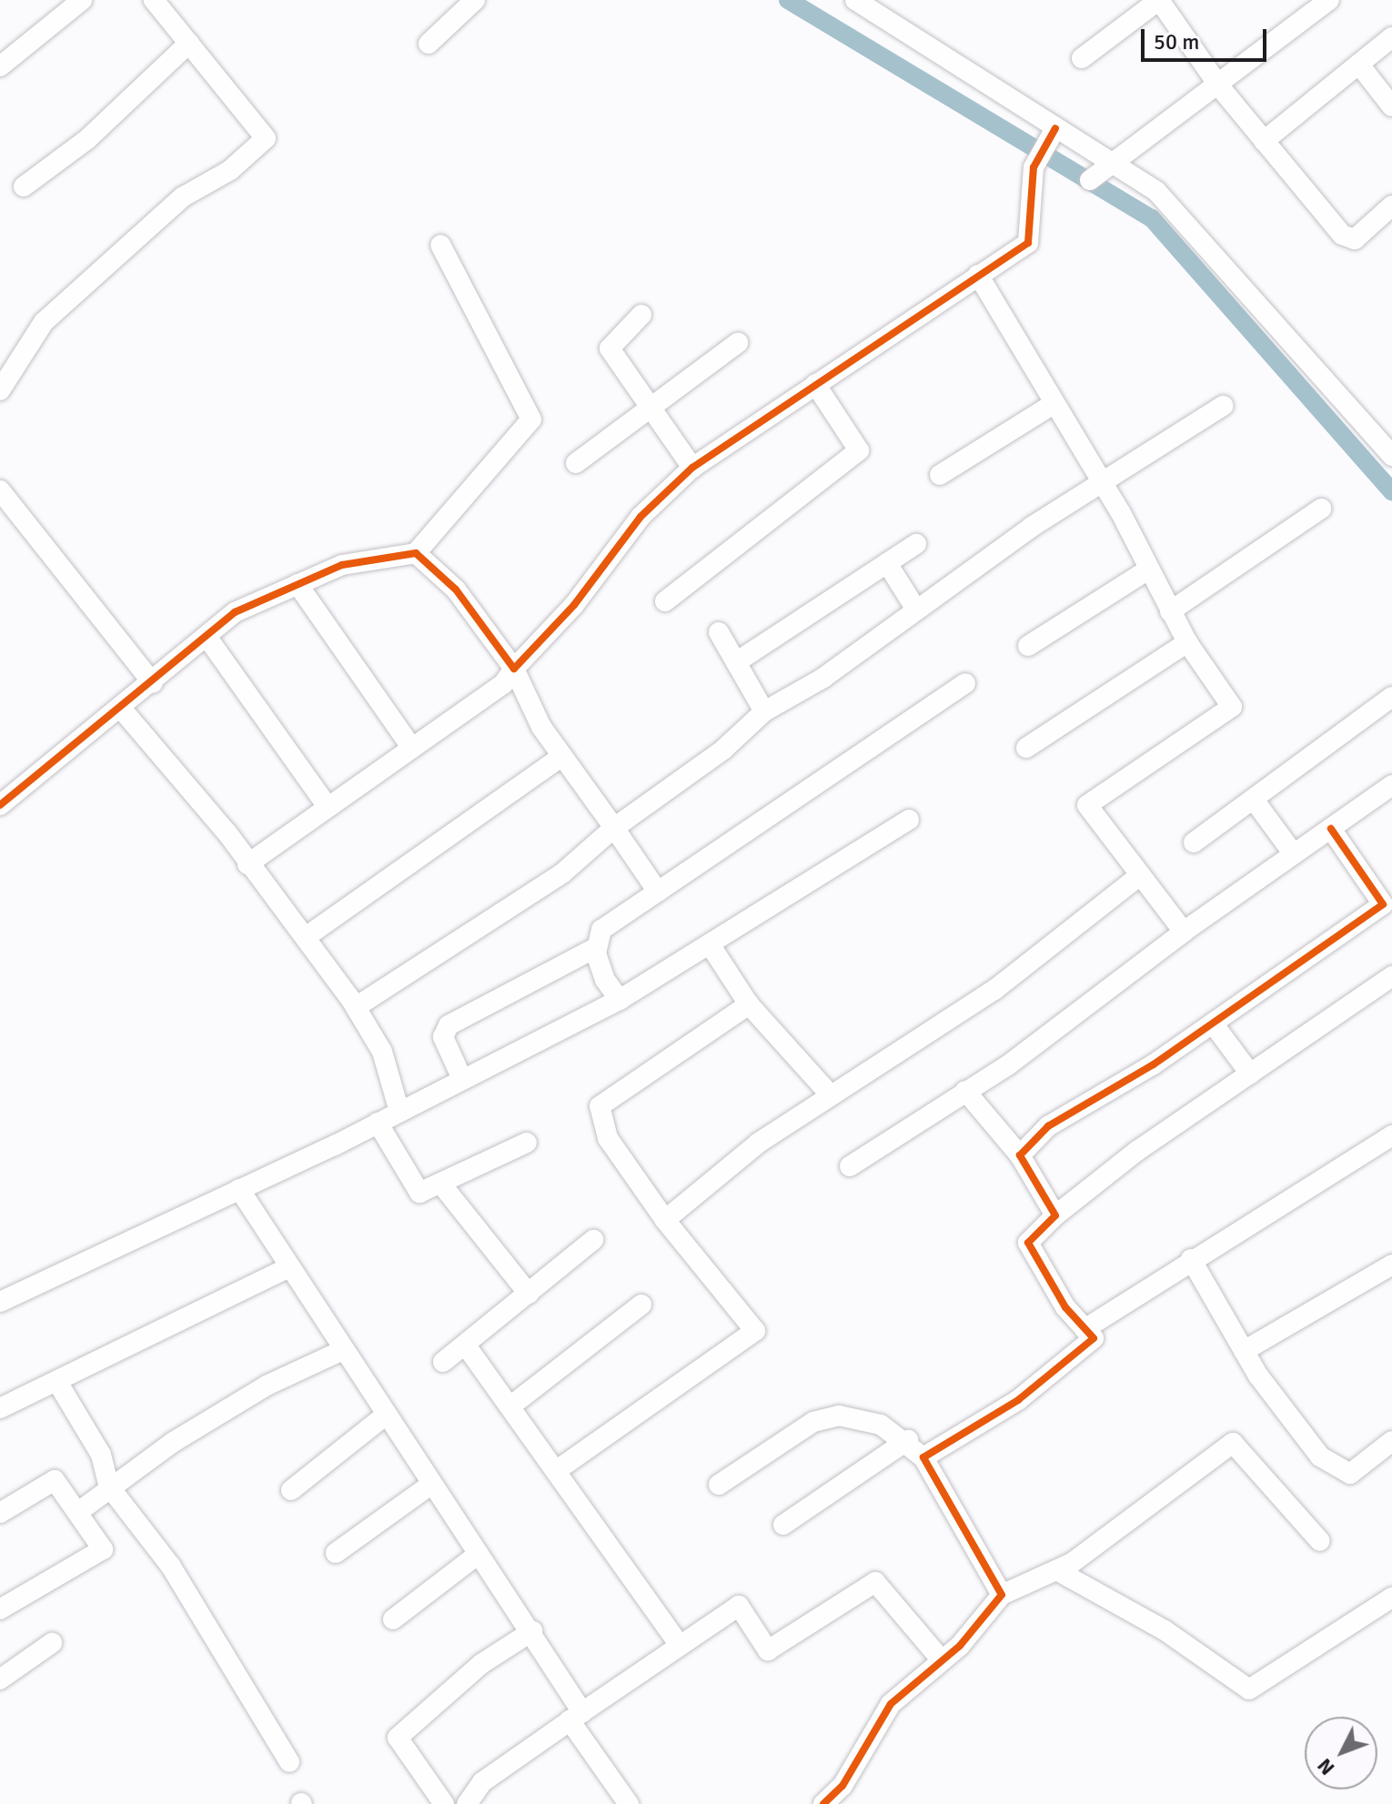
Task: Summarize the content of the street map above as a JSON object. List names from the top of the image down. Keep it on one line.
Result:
{"scale_bar":"50 m","north":"bottom left"}
